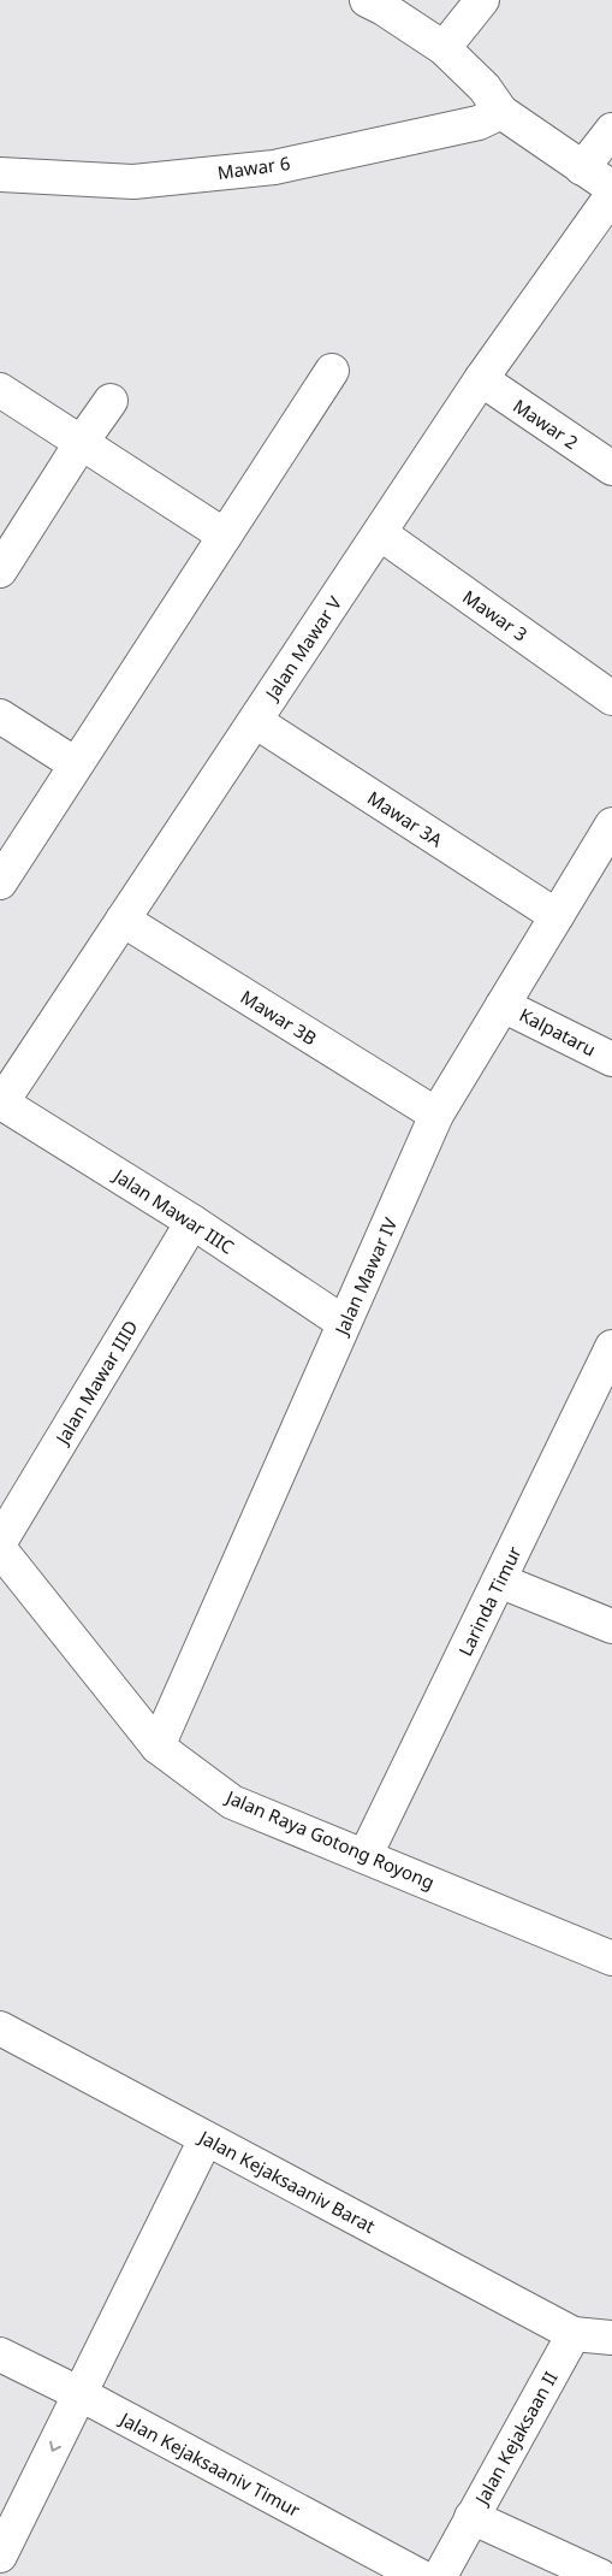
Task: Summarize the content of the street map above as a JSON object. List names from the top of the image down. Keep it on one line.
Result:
{"streets":{"street":["Mawar 6","Mawar 2","Mawar 3","Jalan Mawar V","Mawar 3A","Mawar 3B","Kalpataru","Jalan Mawar IIIC","Jalan Mawar IV","Jalan Mawar IIID","Larinda Timur","Jalan Raya Gotong Royong","Jalan Kejaksaaniv Barat","Jalan Kejaksaan II","Jalan Kejaksaaniv Timur"]},"crossings":[["Mawar 2","Jalan Mawar V"],["Mawar 3","Jalan Mawar V"],["Jalan Mawar V","Mawar 3A"],["Jalan Mawar V","Mawar 3B"],["Jalan Mawar V","Jalan Mawar IIIC"],["Mawar 3A","Jalan Mawar IV"],["Mawar 3B","Jalan Mawar IV"],["Kalpataru","Jalan Mawar IV"],["Jalan Mawar IIIC","Jalan Mawar IV"],["Jalan Mawar IIIC","Jalan Mawar IIID"],["Jalan Mawar IV","Jalan Raya Gotong Royong"],["Larinda Timur","Jalan Raya Gotong Royong"],["Jalan Kejaksaaniv Barat","Jalan Kejaksaan II"]]}
